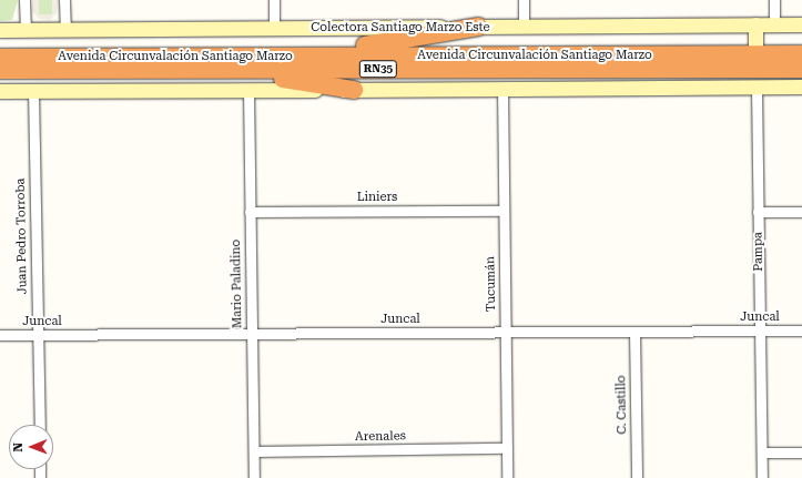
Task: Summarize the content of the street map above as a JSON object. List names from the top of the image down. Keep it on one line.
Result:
{"streets":{"highway":["Avenida Circunvalación Santiago Marzo","RN35"],"street":["Colectora Santiago Marzo Este","Liniers","Juan Pedro Torroba","Pampa","Mario Paladino","Tucumán","Juncal","C. Castillo","Arenales"]},"crossings":[["Colectora Santiago Marzo Este","Pampa"],["Avenida Circunvalación Santiago Marzo","Pampa"],["Liniers","Mario Paladino"],["Liniers","Tucumán"],["Juan Pedro Torroba","Juncal"],["Pampa","Juncal"],["Mario Paladino","Juncal"],["Mario Paladino","Arenales"],["Tucumán","Juncal"],["Tucumán","Arenales"],["Juncal","C. Castillo"]],"north":"left"}
